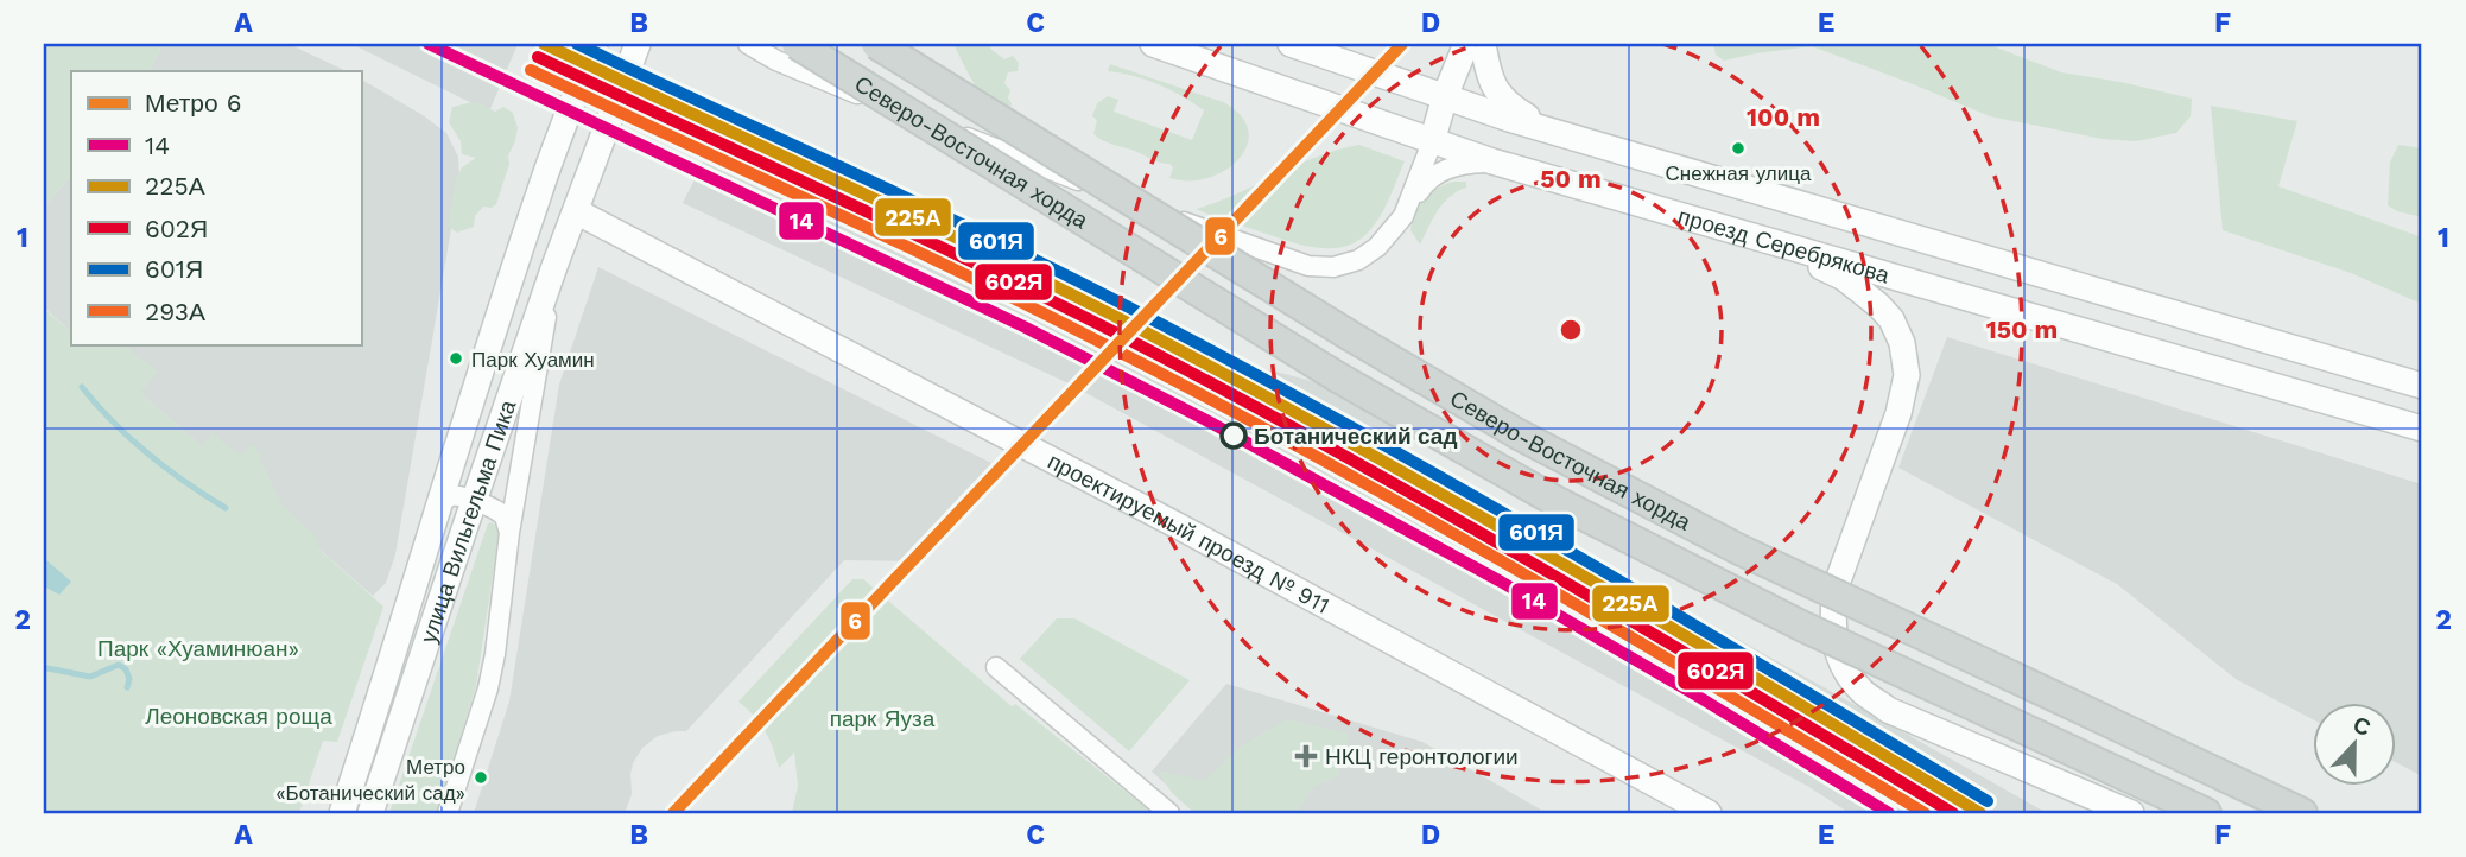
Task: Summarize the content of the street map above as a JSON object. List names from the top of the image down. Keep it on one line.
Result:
{"streets":{"main road":["Северо-Восточная хорда","проезд Серебрякова","улица Вильгельма Пика","проектируемый проезд № 911"]},"crossings":[["улица Вильгельма Пика","проектируемый проезд № 911"]],"parks":["Парк «Хуаминюан»","Леоновская роща","парк Яуза"],"places":{"other":["Снежная улица","Парк Хуамин","Ботанический сад","Метро «Ботанический сад»"],"health":["НКЦ геронтологии"]},"lines":["metro line 6","transit line 14","transit line 225А","transit line 601Я","transit line 602Я","transit line 293А"],"legend":["Метро 6","14","225А","602Я","601Я","293А"],"north":"top","grid":{"columns":["A","B","C","D","E","F"],"rows":["1","2"]},"rings":["100 m","50 m","150 m"]}
